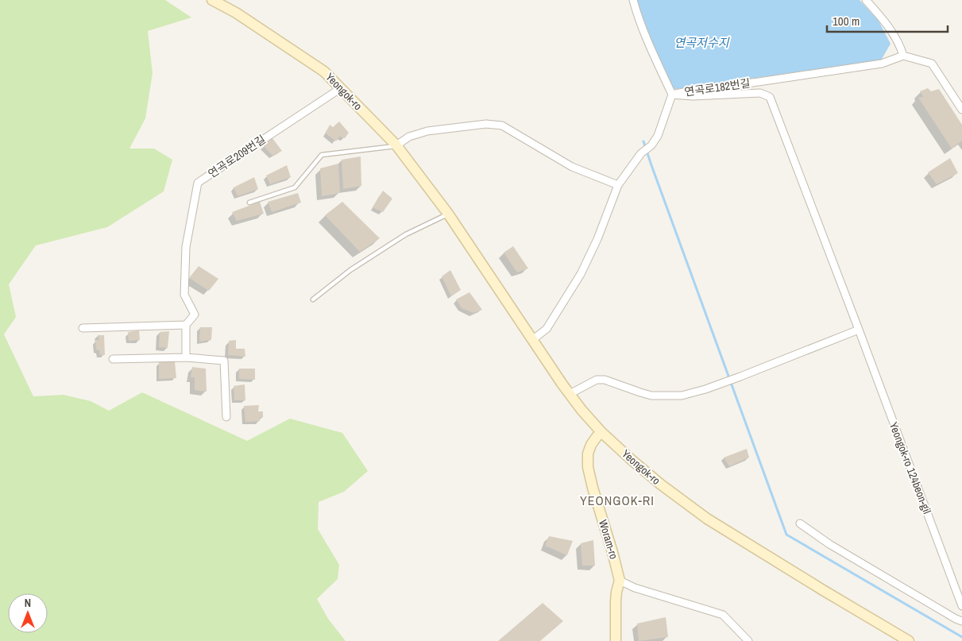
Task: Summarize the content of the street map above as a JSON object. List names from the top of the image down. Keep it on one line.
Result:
{"streets":{"street":["연곡로182번길","Yeongok-ro","연곡로209번길","Yeongok-ro 124beon-gil","Woram-ro"]},"crossings":[["연곡로182번길","Yeongok-ro"],["연곡로182번길","Yeongok-ro 124beon-gil"],["Yeongok-ro","연곡로209번길"],["Yeongok-ro","Woram-ro"]],"districts":["YEONGOK-RI"],"water":["연곡저수지"],"scale_bar":"100 m","north":"top"}
